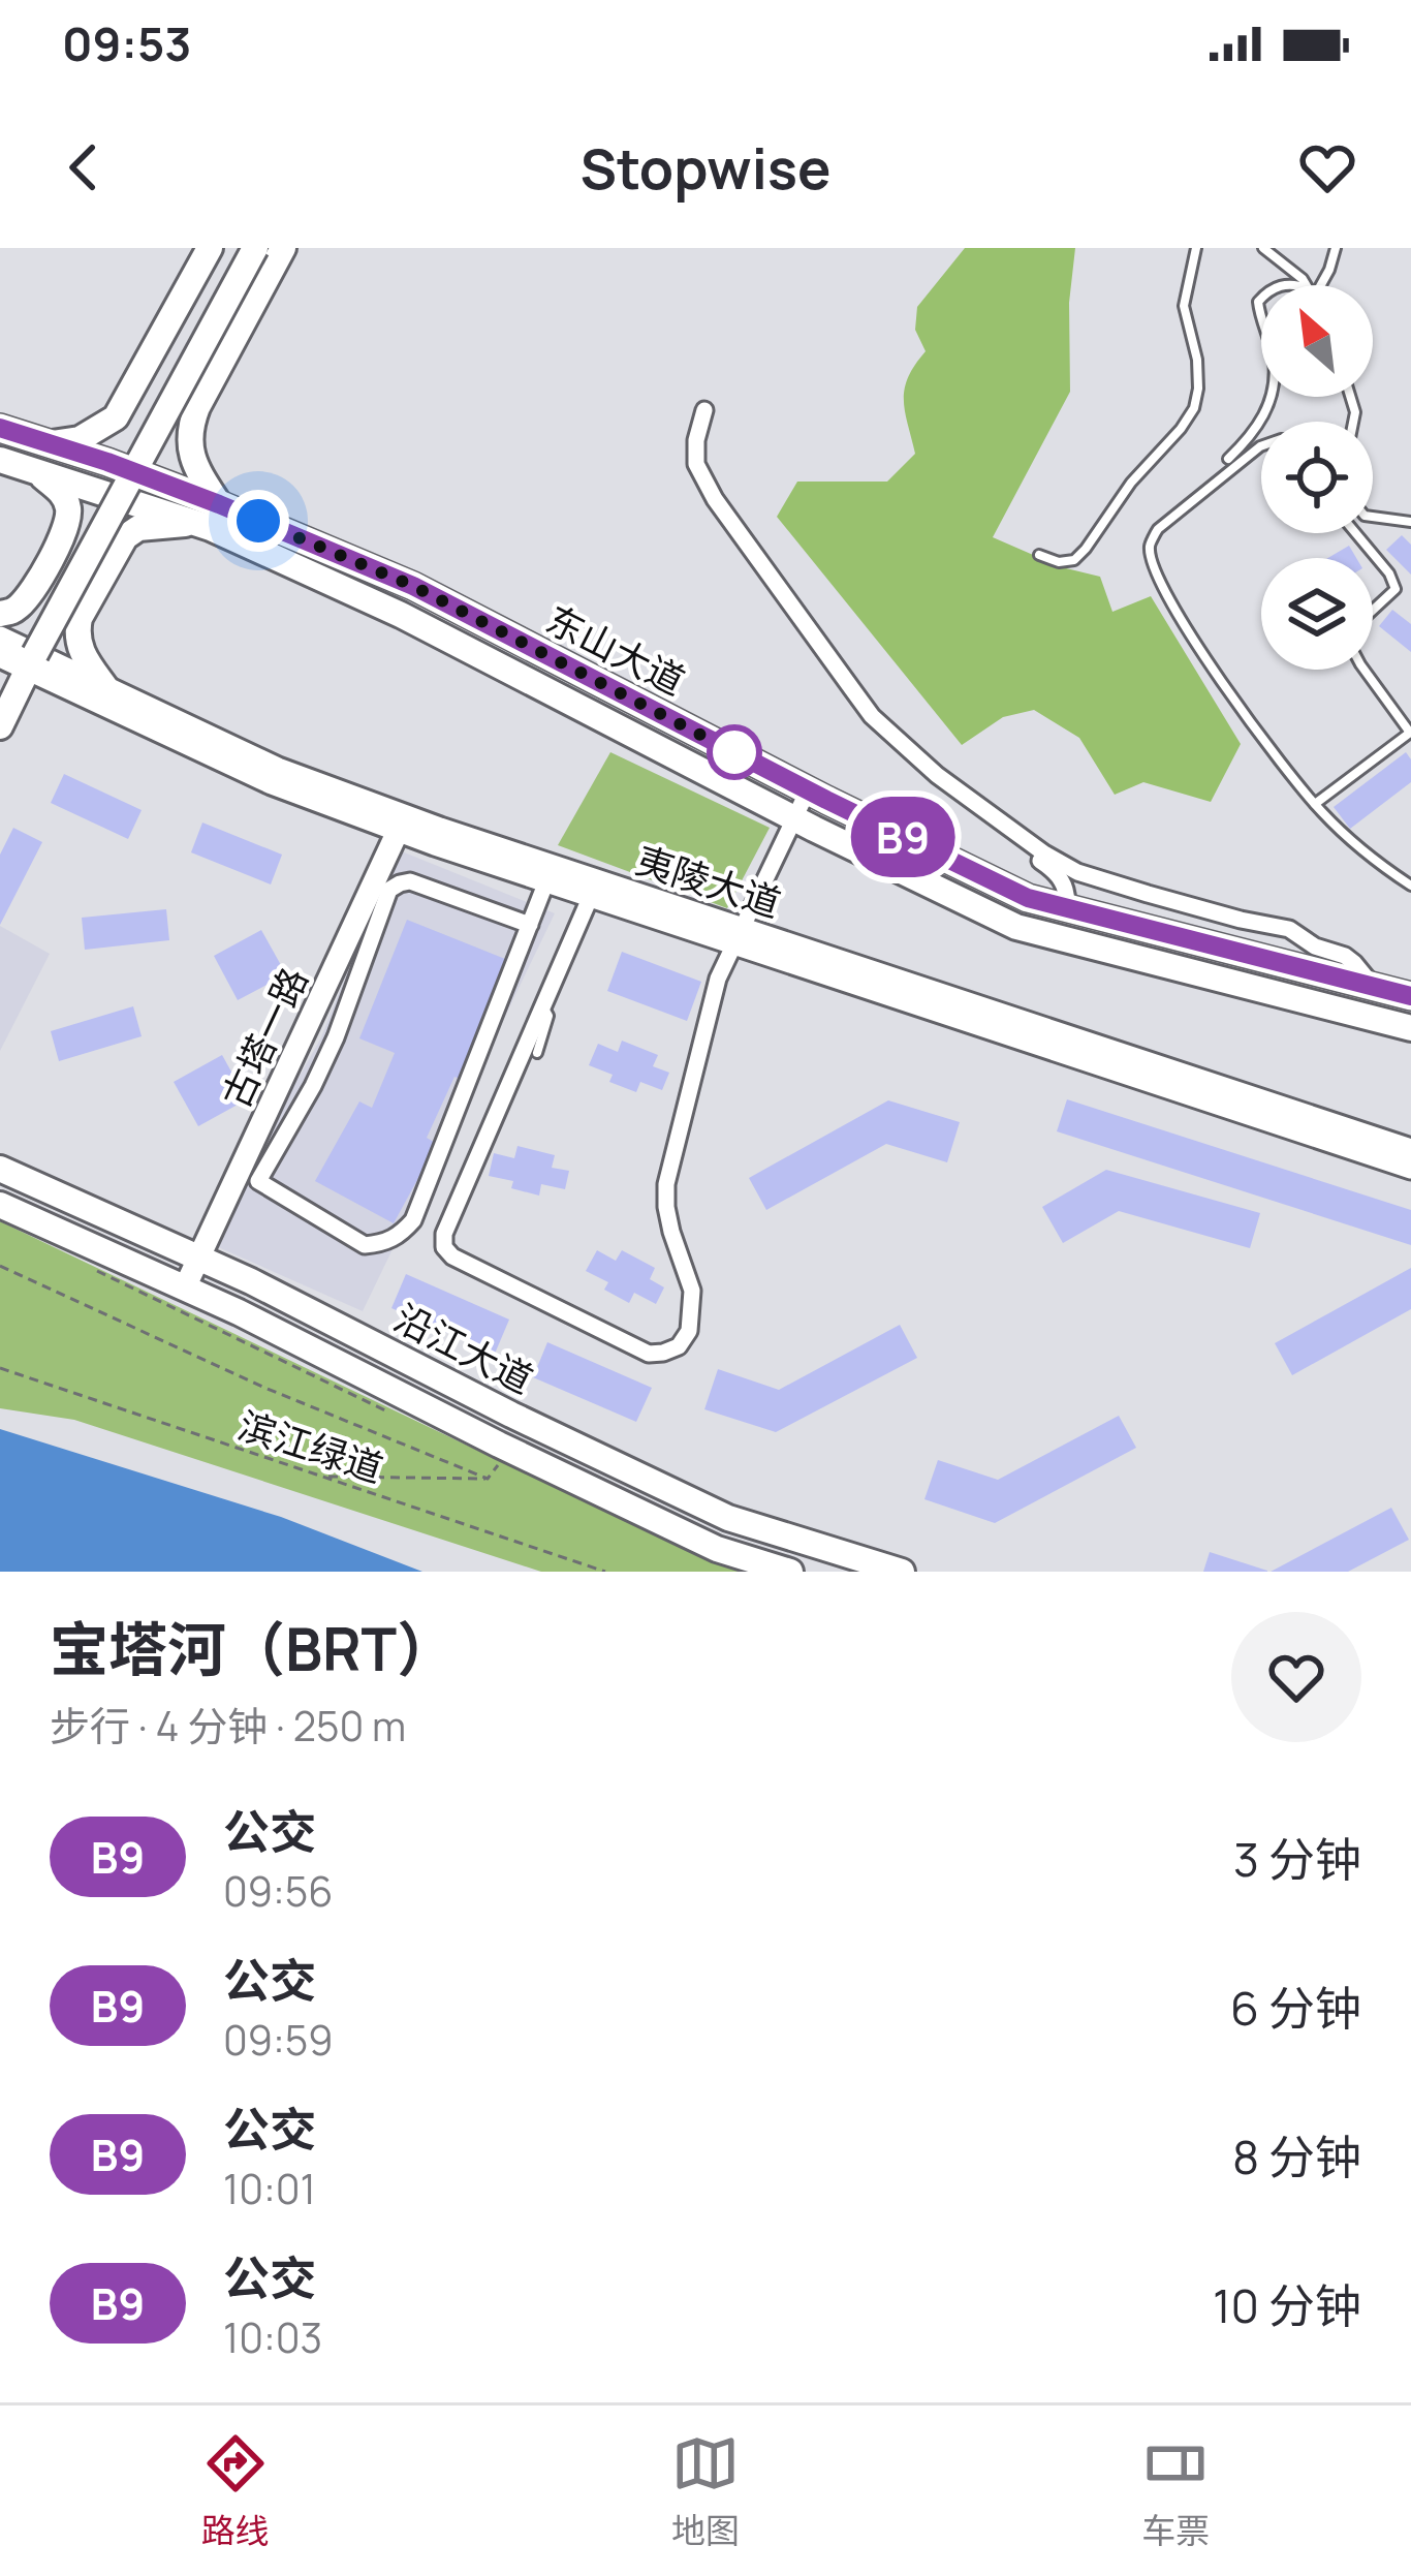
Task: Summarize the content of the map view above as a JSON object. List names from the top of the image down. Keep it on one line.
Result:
{"streets":{"main road":["东山大道","夷陵大道","古塔一路","沿江大道"],"path":["滨江绿道"]},"crossings":[["夷陵大道","古塔一路"],["古塔一路","沿江大道"]],"lines":["bus line B9"],"north":"top left","page":{"status":"09:53","header":"Stopwise","on_map":"B9","heading":["宝塔河（BRT）","步行 · 4 分钟 · 250 m"],"list":[{"mark":"B9","name":"公交","note":"09:56","value":"3 分钟"},{"mark":"B9","name":"公交","note":"09:59","value":"6 分钟"},{"mark":"B9","name":"公交","note":"10:01","value":"8 分钟"},{"mark":"B9","name":"公交","note":"10:03","value":"10 分钟"}],"tabs":["路线","地图","车票"]}}
